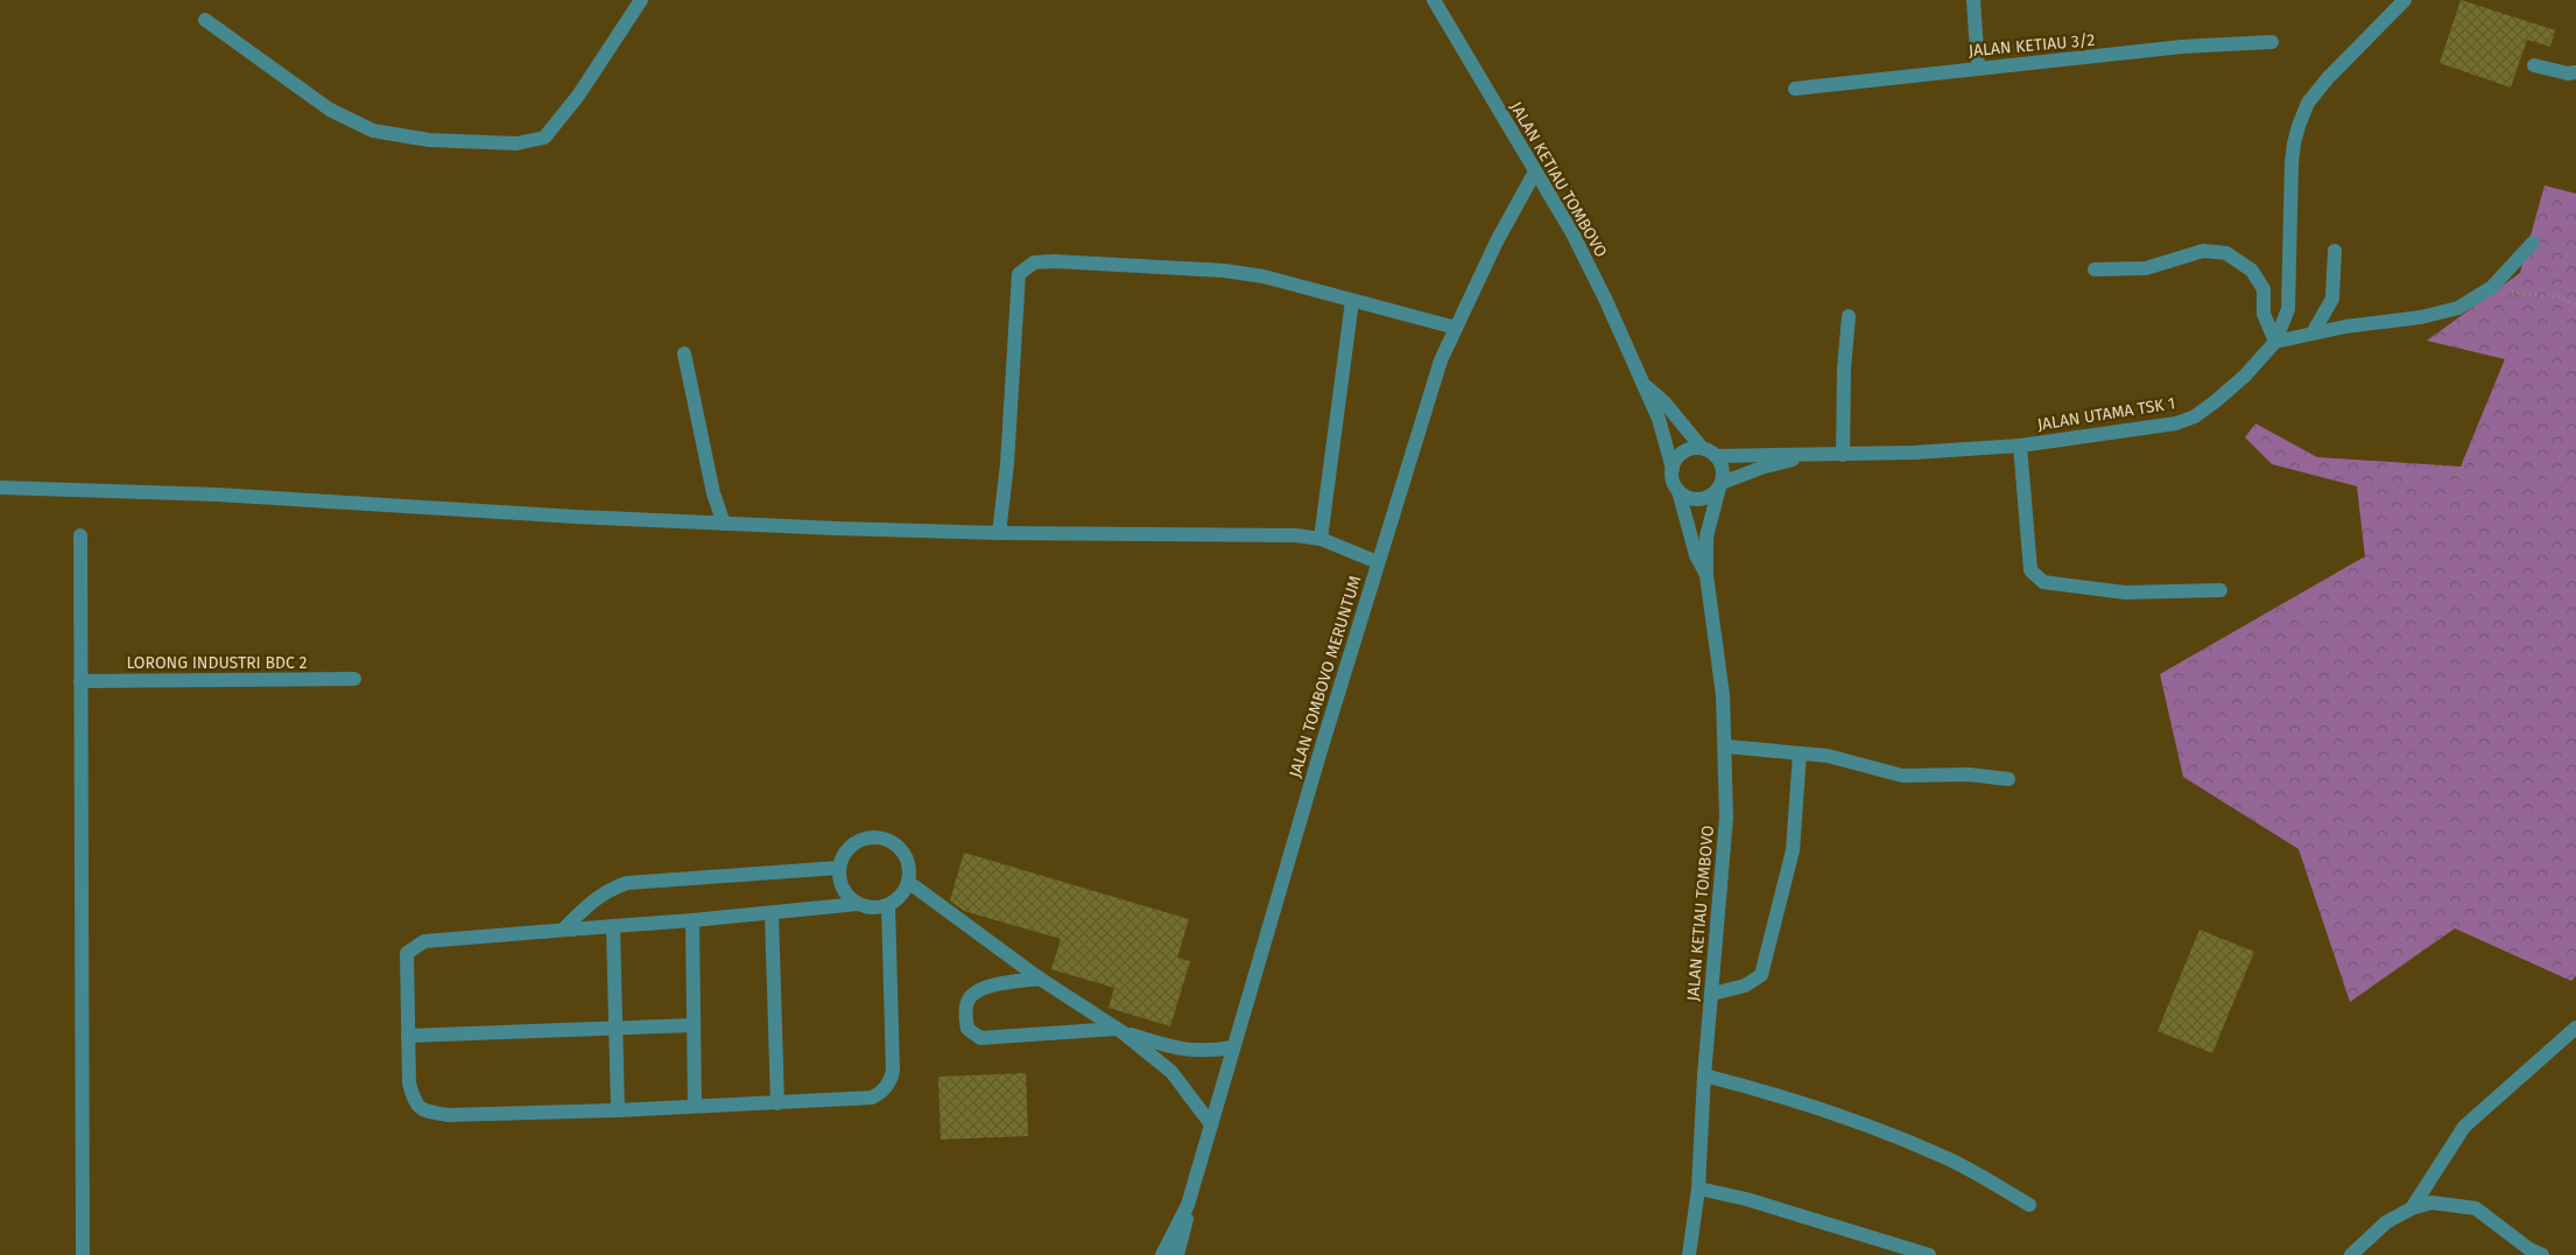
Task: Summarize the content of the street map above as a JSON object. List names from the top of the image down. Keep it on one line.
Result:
{"streets":{"street":["JALAN KETIAU 3/2","JALAN KETIAU TOMBOVO","JALAN UTAMA TSK 1","LORONG INDUSTRI BDC 2","JALAN TOMBOVO MERUNTUM"]},"crossings":[["JALAN KETIAU TOMBOVO","JALAN TOMBOVO MERUNTUM"]]}
